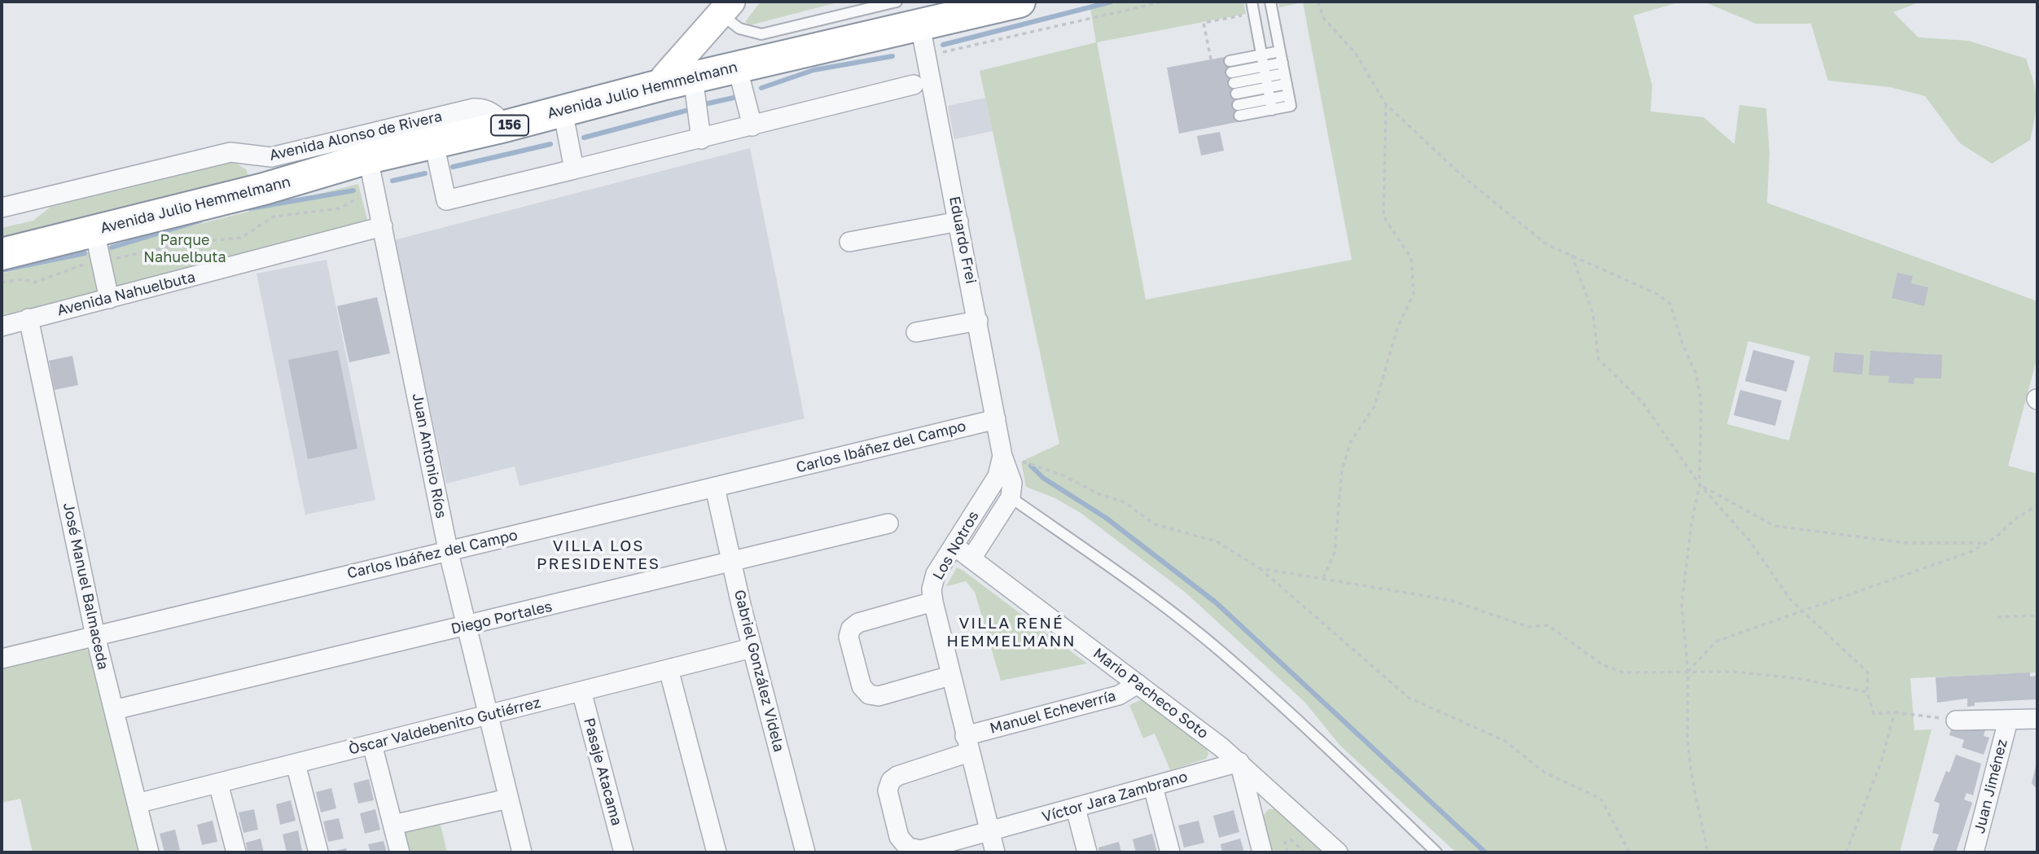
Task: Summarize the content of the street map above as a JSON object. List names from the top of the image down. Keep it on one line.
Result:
{"streets":{"highway":["Avenida Julio Hemmelmann","156"],"street":["Avenida Alonso de Rivera","Eduardo Frei","Avenida Nahuelbuta","Carlos Ibáñez del Campo","Juan Antonio Ríos","Los Notros","José Manuel Balmaceda","Diego Portales","Gabriel González Videla","Mario Pacheco Soto","Manuel Echeverría","Òscar Valdebenito Gutiérrez","Pasaje Atacama","Juan Jiménez","Víctor Jara Zambrano"]},"crossings":[["Avenida Julio Hemmelmann","Avenida Alonso de Rivera"],["Avenida Julio Hemmelmann","Eduardo Frei"],["Avenida Julio Hemmelmann","Juan Antonio Ríos"],["Eduardo Frei","Carlos Ibáñez del Campo"],["Eduardo Frei","Los Notros"],["Avenida Nahuelbuta","Juan Antonio Ríos"],["Avenida Nahuelbuta","José Manuel Balmaceda"],["Carlos Ibáñez del Campo","Juan Antonio Ríos"],["Carlos Ibáñez del Campo","José Manuel Balmaceda"],["Carlos Ibáñez del Campo","Gabriel González Videla"],["Juan Antonio Ríos","Diego Portales"],["Juan Antonio Ríos","Òscar Valdebenito Gutiérrez"],["Los Notros","Mario Pacheco Soto"],["Los Notros","Manuel Echeverría"],["Los Notros","Víctor Jara Zambrano"],["José Manuel Balmaceda","Diego Portales"],["José Manuel Balmaceda","Òscar Valdebenito Gutiérrez"],["Diego Portales","Gabriel González Videla"],["Gabriel González Videla","Òscar Valdebenito Gutiérrez"],["Mario Pacheco Soto","Manuel Echeverría"],["Mario Pacheco Soto","Víctor Jara Zambrano"],["Manuel Echeverría","Víctor Jara Zambrano"],["Òscar Valdebenito Gutiérrez","Pasaje Atacama"]],"districts":["VILLA LOS PRESIDENTES","VILLA RENÉ HEMMELMANN"],"parks":["Parque Nahuelbuta"]}
